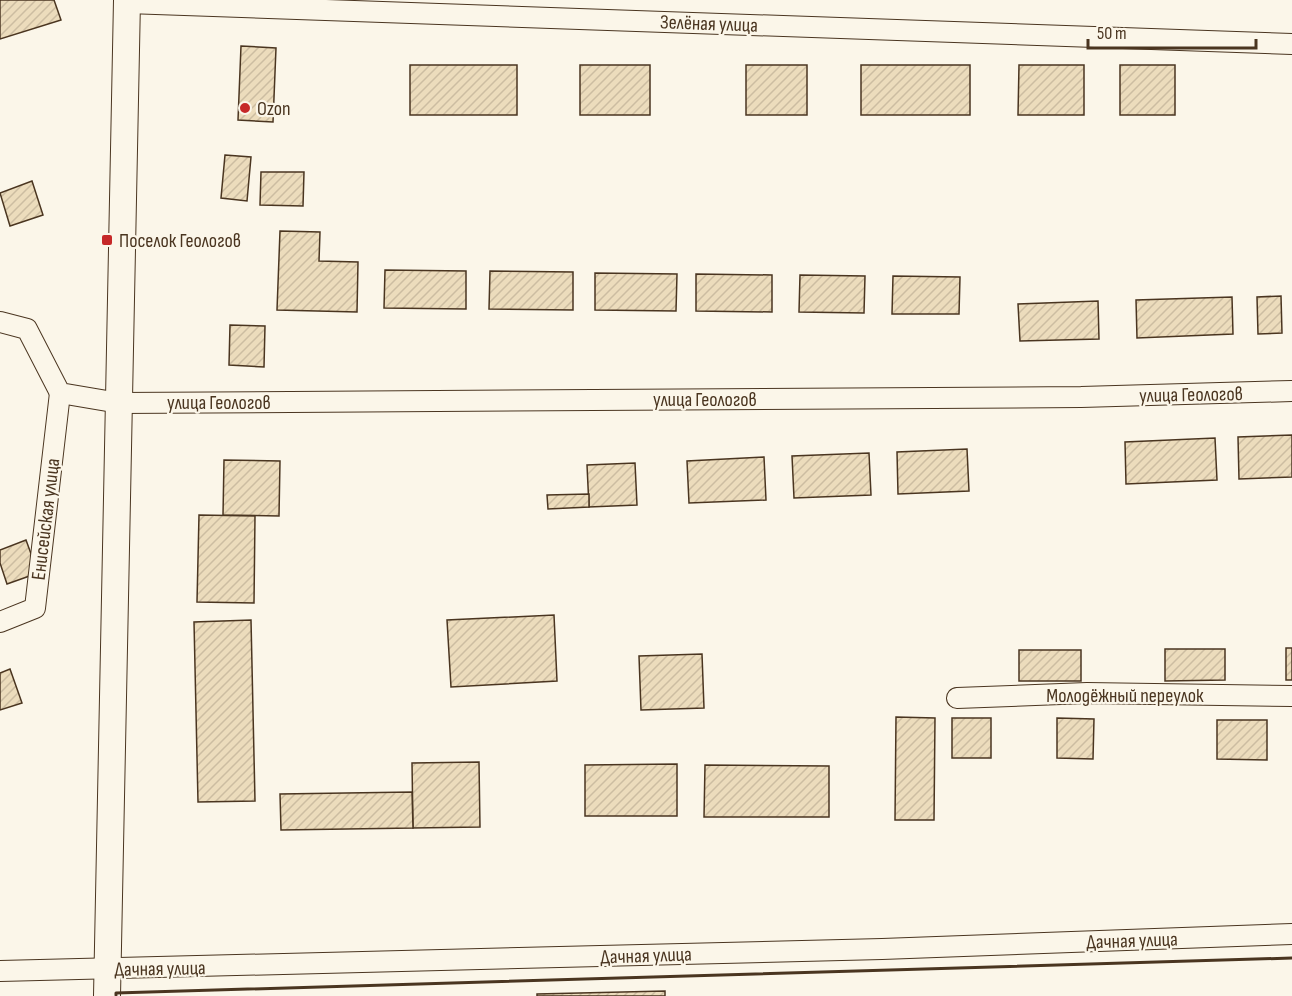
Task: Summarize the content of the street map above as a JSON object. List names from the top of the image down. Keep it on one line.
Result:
{"streets":{"street":["Зелёная улица","улица Геологов","Енисейская улица","Молодёжный переулок","Дачная улица"]},"crossings":[["улица Геологов","Енисейская улица"]],"places":{"other":["Ozon"],"transit":["Поселок Геологов"]},"scale_bar":"50 m"}
